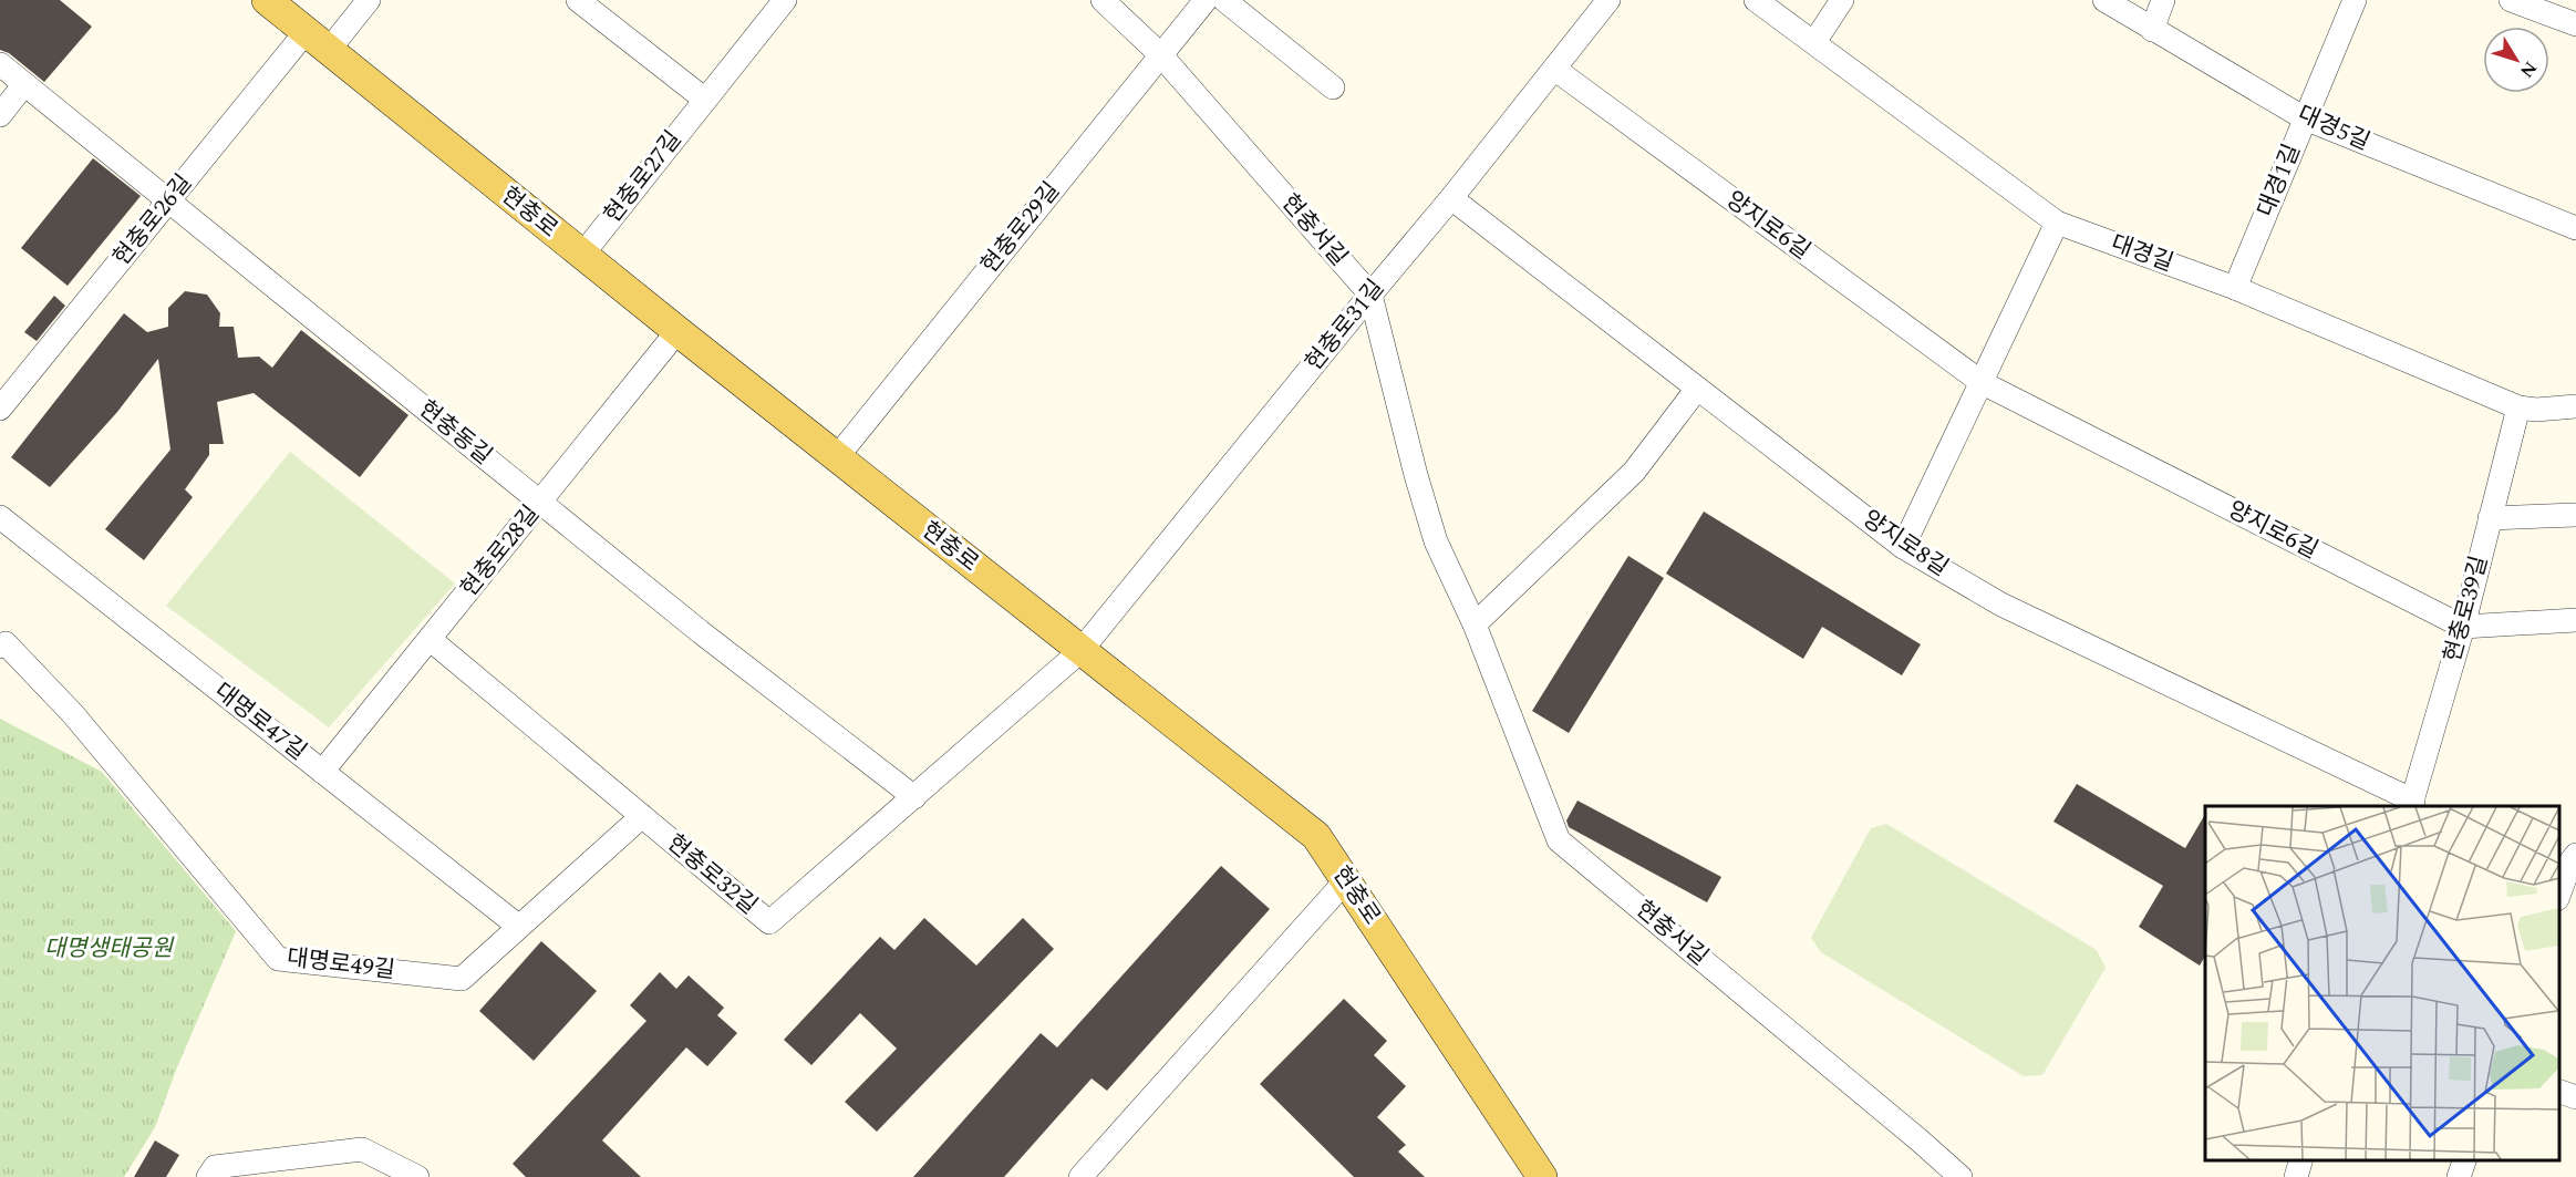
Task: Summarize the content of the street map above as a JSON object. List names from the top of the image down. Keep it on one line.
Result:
{"streets":{"main road":["현충로"],"street":["대경5길","현충로27길","대경1길","현충로26길","양지로6길","현충로29길","현충서길","대경길","현충로31길","현충동길","양지로8길","현충로28길","현충로39길","대명로47길","현충로32길","대명로49길"]},"crossings":[["대경5길","대경1길"],["현충로27길","현충로"],["대경1길","대경길"],["현충로","현충로26길"],["현충로","현충로29길"],["현충로","현충로31길"],["현충로","현충로28길"],["현충로","현충로32길"],["현충로26길","현충동길"],["양지로6길","현충로31길"],["양지로6길","현충로39길"],["현충로29길","현충서길"],["현충서길","현충로31길"],["대경길","현충로39길"],["현충로31길","양지로8길"],["현충로31길","현충로32길"],["현충동길","현충로28길"],["현충동길","현충로32길"],["양지로8길","현충로39길"],["현충로28길","대명로47길"],["현충로28길","현충로32길"],["대명로47길","대명로49길"],["현충로32길","대명로49길"]],"parks":["대명생태공원"],"north":"bottom right"}
